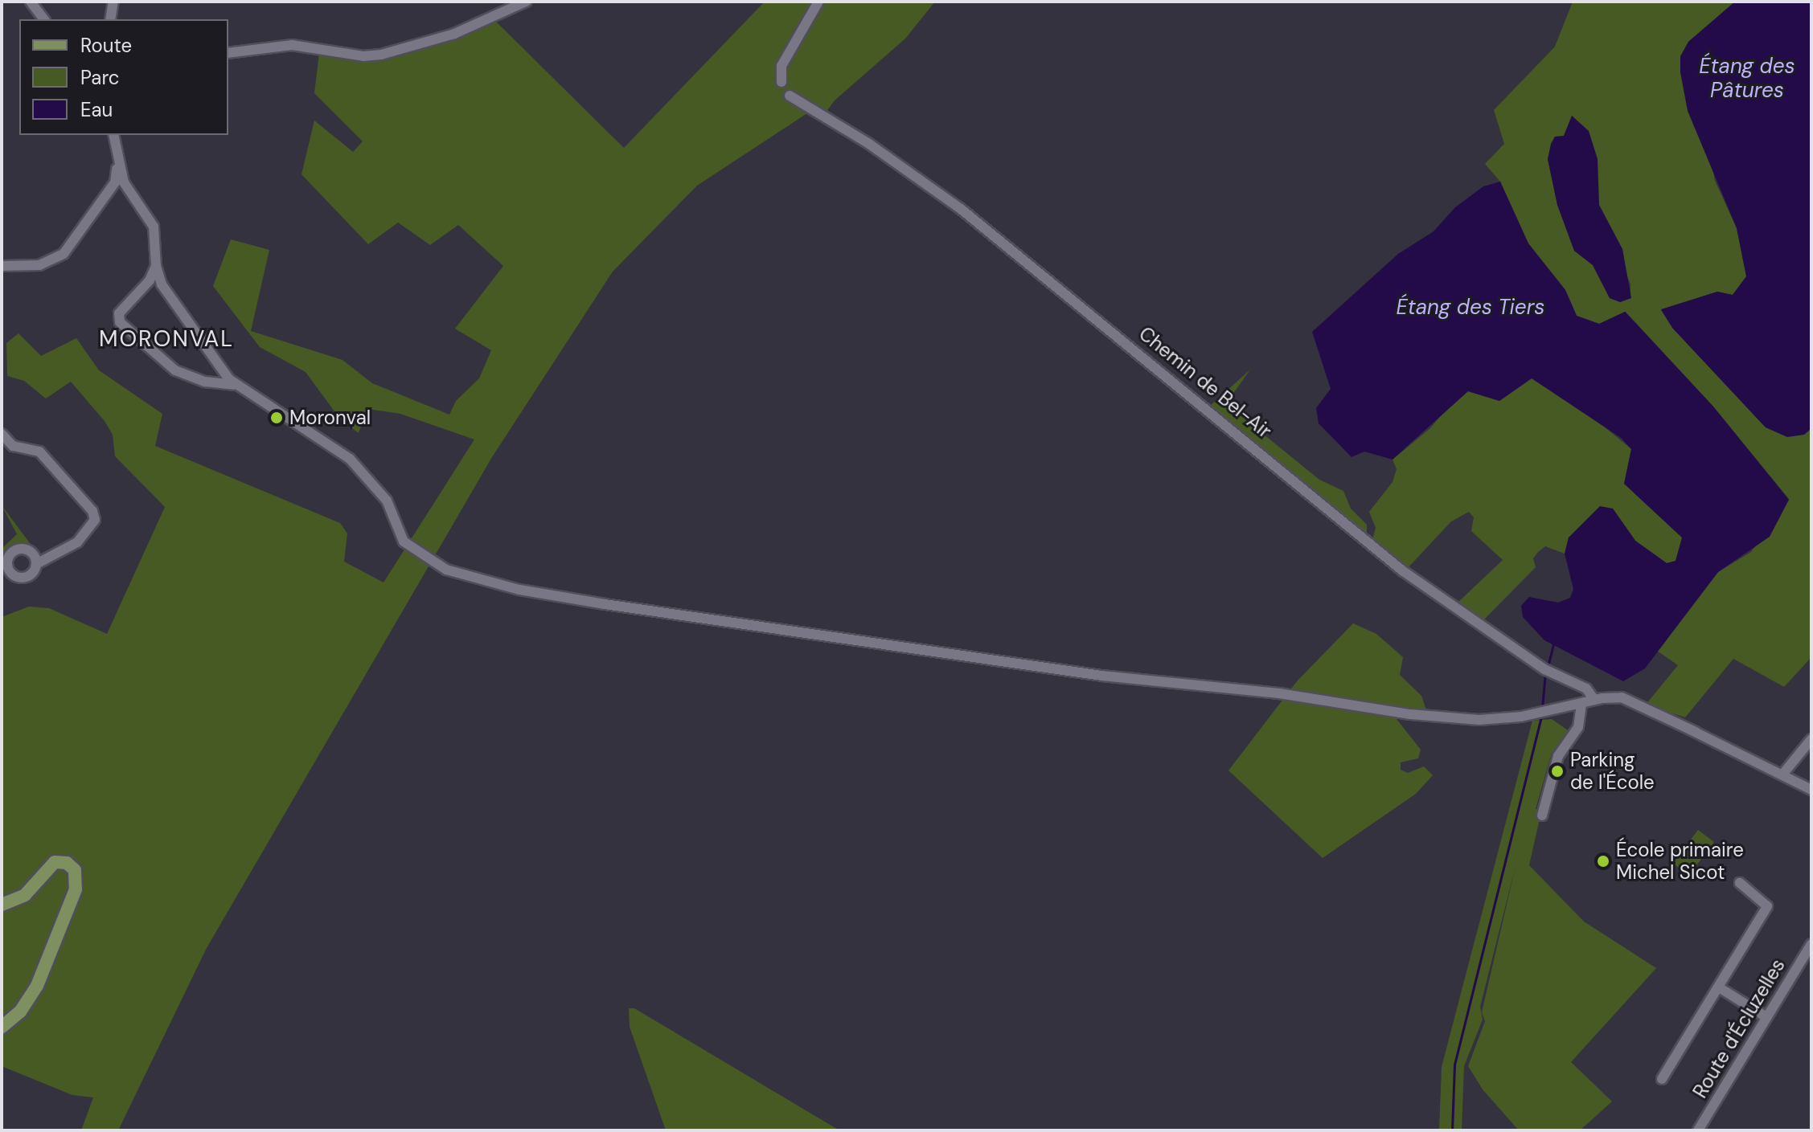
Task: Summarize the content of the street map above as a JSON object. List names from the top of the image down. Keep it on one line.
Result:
{"streets":{"street":["Chemin de Bel-Air","Route d'Écluzelles"]},"districts":["MORONVAL"],"water":["Étang des Pâtures","Étang des Tiers"],"places":["Moronval","Parking de l'École","École primaire Michel Sicot"],"legend":["Route","Parc","Eau"]}
